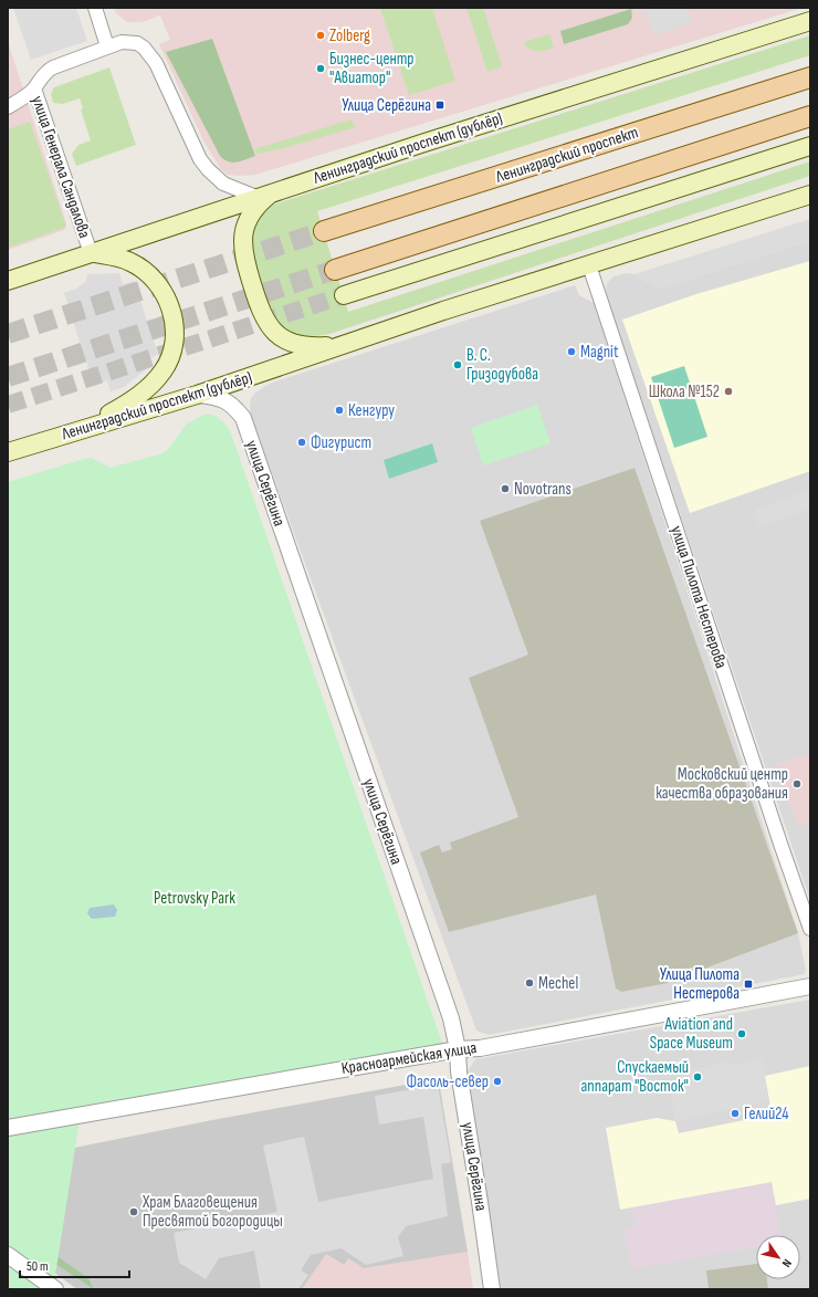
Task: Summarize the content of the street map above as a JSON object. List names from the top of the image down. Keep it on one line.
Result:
{"streets":{"main road":["Ленинградский проспект (дублёр)","Ленинградский проспект"],"street":["улица Генерала Сандалова","улица Серёгина","улица Пилота Нестерова","Красноармейская улица"]},"crossings":[["Ленинградский проспект (дублёр)","улица Генерала Сандалова"],["Ленинградский проспект (дублёр)","улица Серёгина"],["Ленинградский проспект (дублёр)","улица Пилота Нестерова"],["улица Серёгина","Красноармейская улица"]],"parks":["Petrovsky Park"],"places":{"other":["Zolberg","Бизнес-центр \"Авиатор\"","Magnit","В. С. Гризодубова","Школа №152","Кенгуру","Фигурист","Novotrans","Московский центр качества образования","Mechel","Aviation and Space Museum","Спускаемый аппарат \"Восток\"","Фасоль-север","Гелий24","Храм Благовещения Пресвятой Богородицы"],"transit":["Улица Серёгина","Улица Пилота Нестерова"]},"scale_bar":"50 m","north":"bottom right"}
